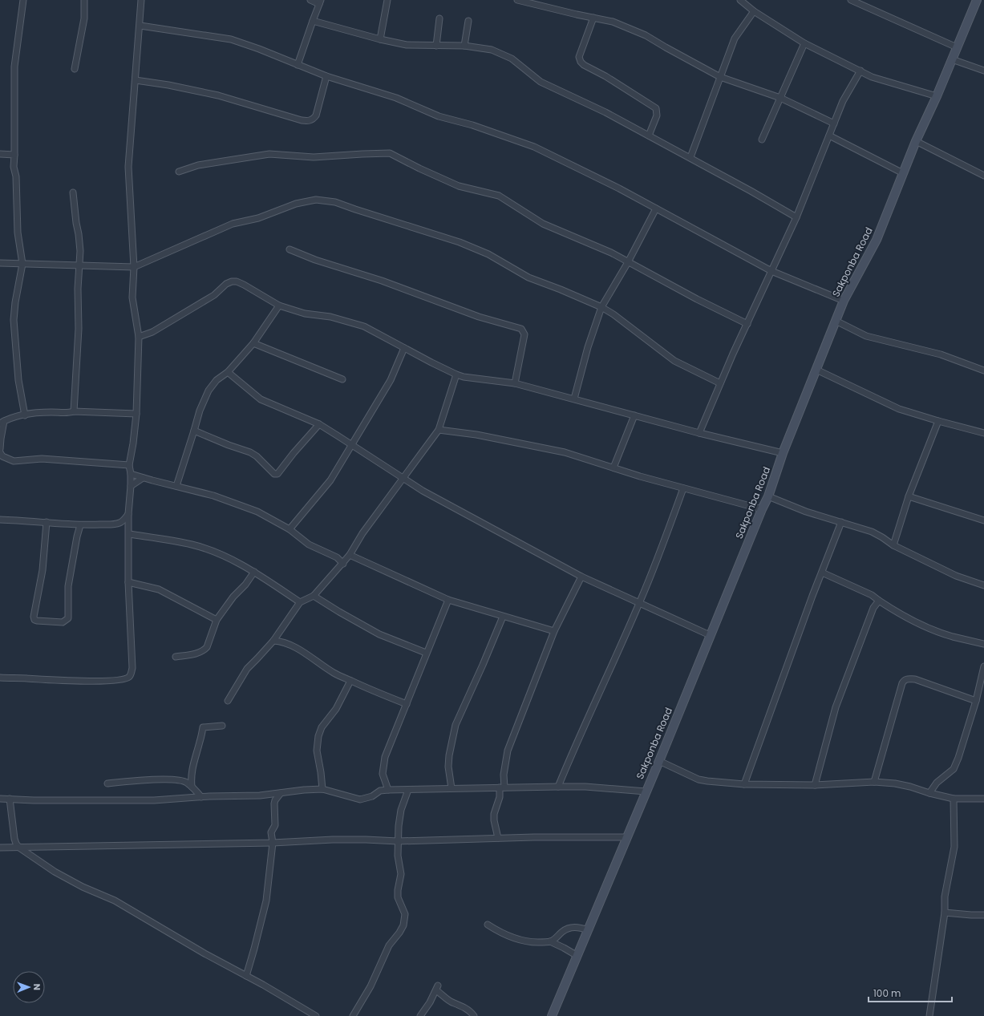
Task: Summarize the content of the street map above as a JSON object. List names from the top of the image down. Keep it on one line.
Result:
{"streets":{"main road":["Sakponba Road"]},"scale_bar":"100 m","north":"right"}
